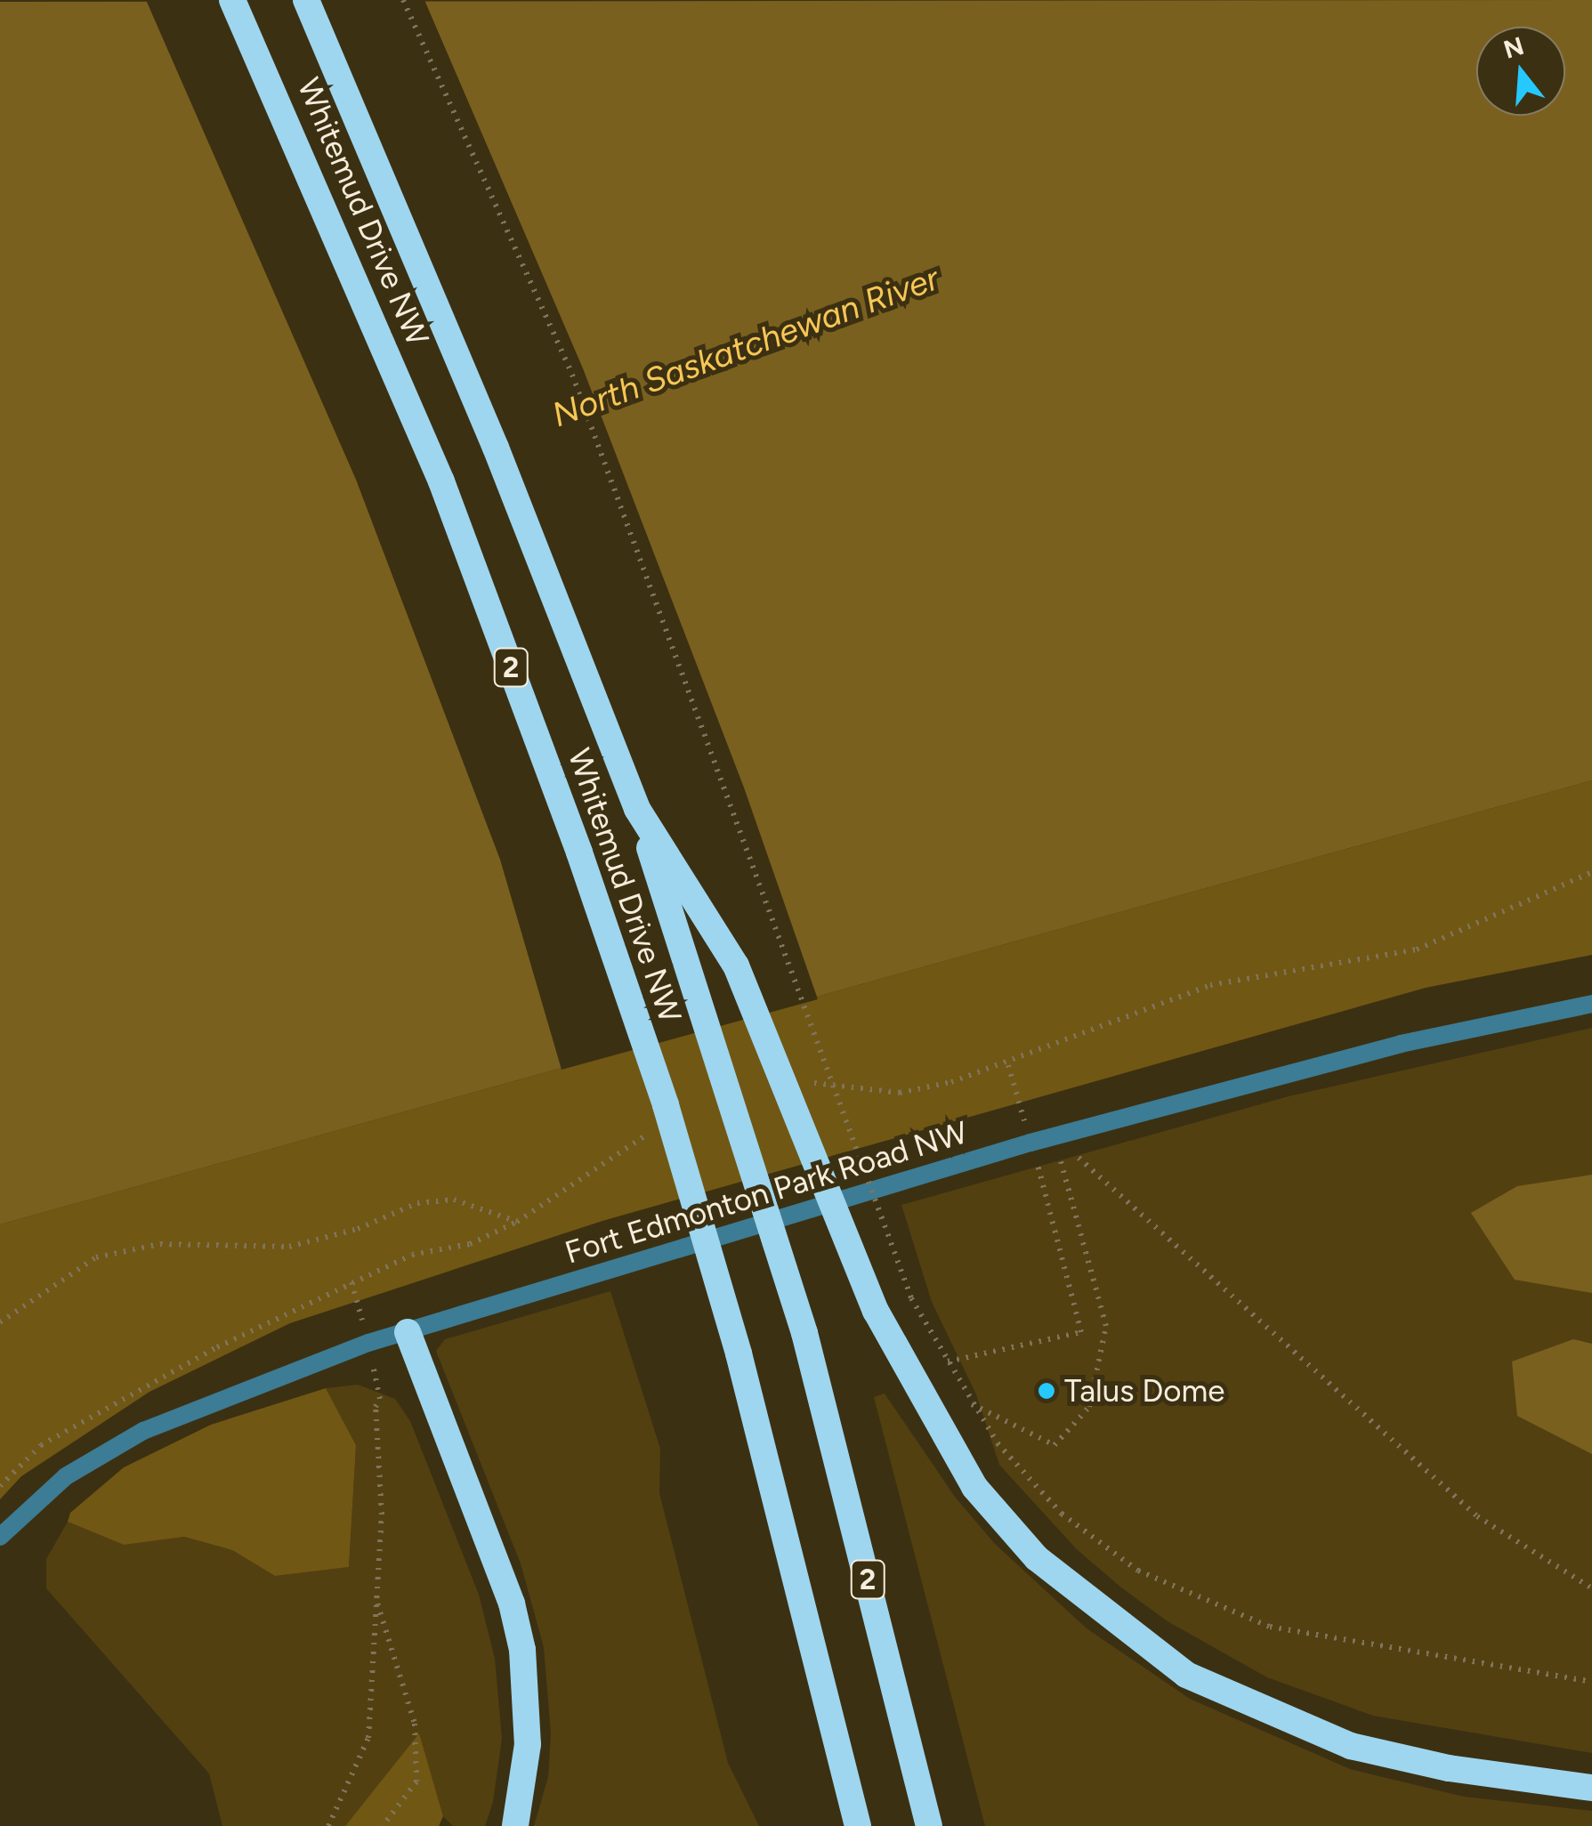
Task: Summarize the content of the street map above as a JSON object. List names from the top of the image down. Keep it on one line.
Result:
{"streets":{"highway":["Whitemud Drive NW","2"],"street":["Fort Edmonton Park Road NW"]},"water":["North Saskatchewan River"],"places":["Talus Dome"],"north":"top"}
